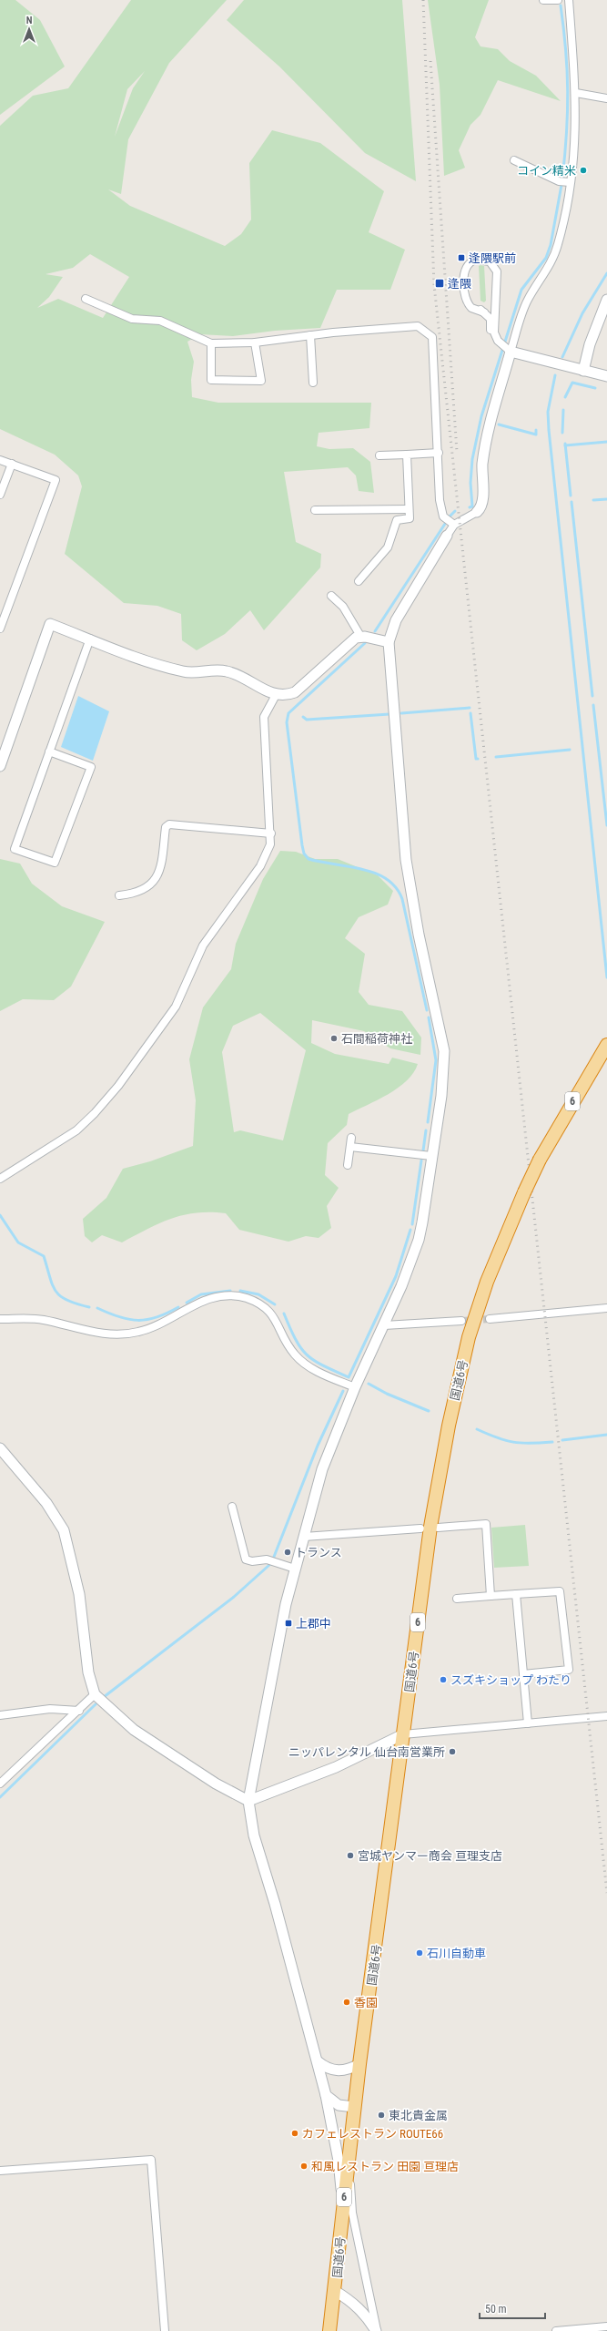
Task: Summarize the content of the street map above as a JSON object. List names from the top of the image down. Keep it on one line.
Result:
{"streets":{"highway":["6","国道6号"]},"places":{"other":["コイン精米","石間稲荷神社","トランス","スズキショップ わたり","ニッパレンタル 仙台南営業所","宮城ヤンマー商会 亘理支店","石川自動車","香園","東北貴金属","カフェレストラン ROUTE66","和風レストラン 田園 亘理店"],"transit":["逢隈駅前","逢隈","上郡中"]},"scale_bar":"50 m","north":"top"}
